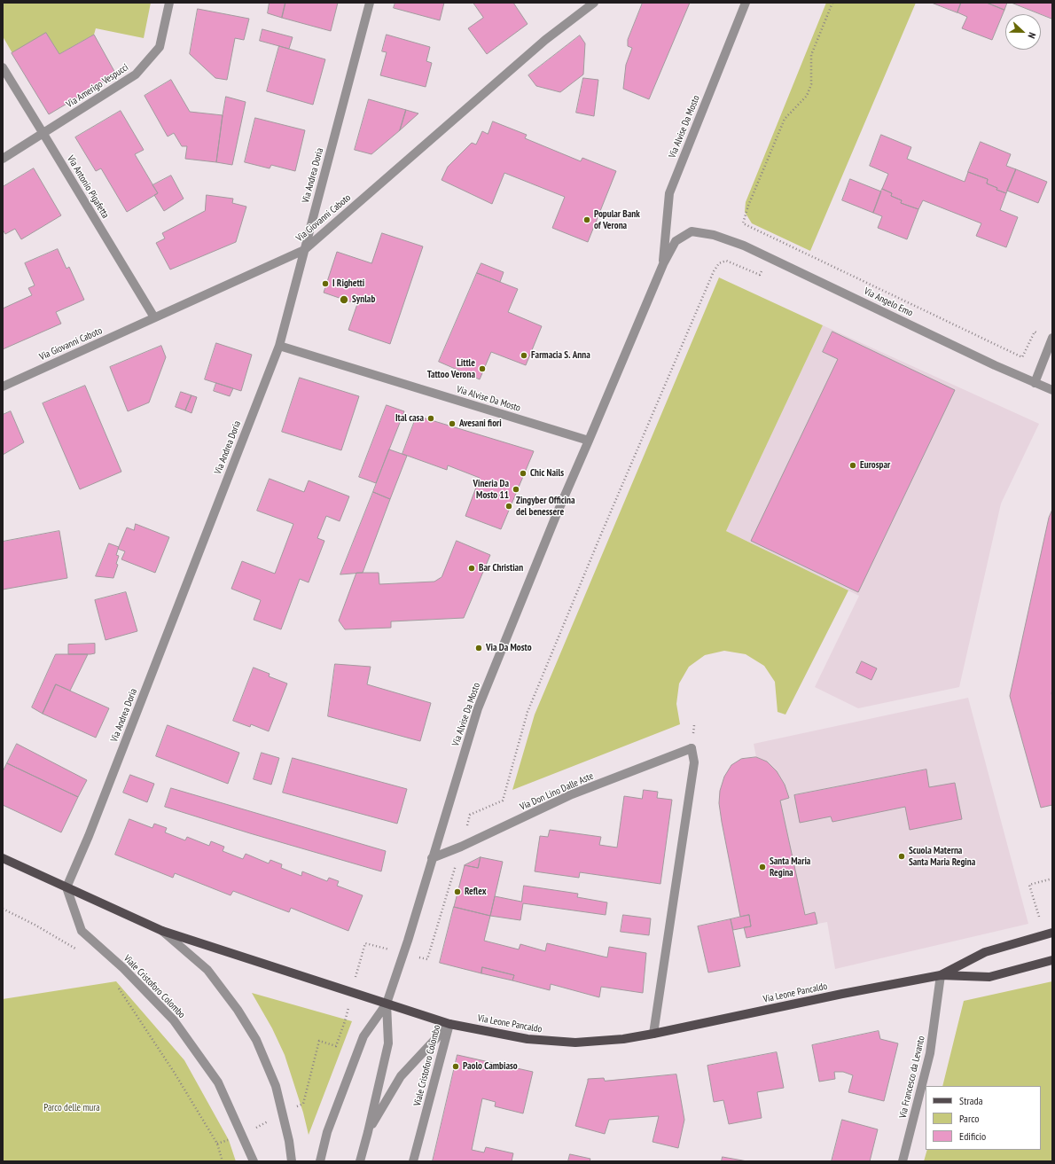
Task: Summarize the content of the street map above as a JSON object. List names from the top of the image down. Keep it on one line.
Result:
{"streets":{"main road":["Via Leone Pancaldo"],"street":["Via Amerigo Vespucci","Via Alvise Da Mosto","Via Andrea Doria","Via Antonio Pigafetta","Via Giovanni Caboto","Via Angelo Emo","Via Don Lino Dalle Aste","Viale Cristoforo Colombo","Via Francesco da Levanto"]},"crossings":[["Via Amerigo Vespucci","Via Antonio Pigafetta"],["Via Alvise Da Mosto","Via Andrea Doria"],["Via Alvise Da Mosto","Via Angelo Emo"],["Via Alvise Da Mosto","Via Don Lino Dalle Aste"],["Via Alvise Da Mosto","Viale Cristoforo Colombo"],["Via Alvise Da Mosto","Via Leone Pancaldo"],["Via Andrea Doria","Via Giovanni Caboto"],["Via Andrea Doria","Viale Cristoforo Colombo"],["Via Antonio Pigafetta","Via Giovanni Caboto"],["Via Don Lino Dalle Aste","Via Leone Pancaldo"],["Viale Cristoforo Colombo","Via Leone Pancaldo"],["Via Leone Pancaldo","Via Francesco da Levanto"]],"parks":["Parco delle mura"],"places":["Popular Bank of Verona","I Righetti","Synlab","Farmacia S. Anna","Little Tattoo Verona","Ital casa","Avesani fiori","Eurospar","Chic Nails","Vineria Da Mosto 11","Zingyber Officina del benessere","Bar Christian","Via Da Mosto","Scuola Materna Santa Maria Regina","Santa Maria Regina","Reflex","Paolo Cambiaso"],"legend":["Strada","Parco","Edificio"],"north":"right"}
